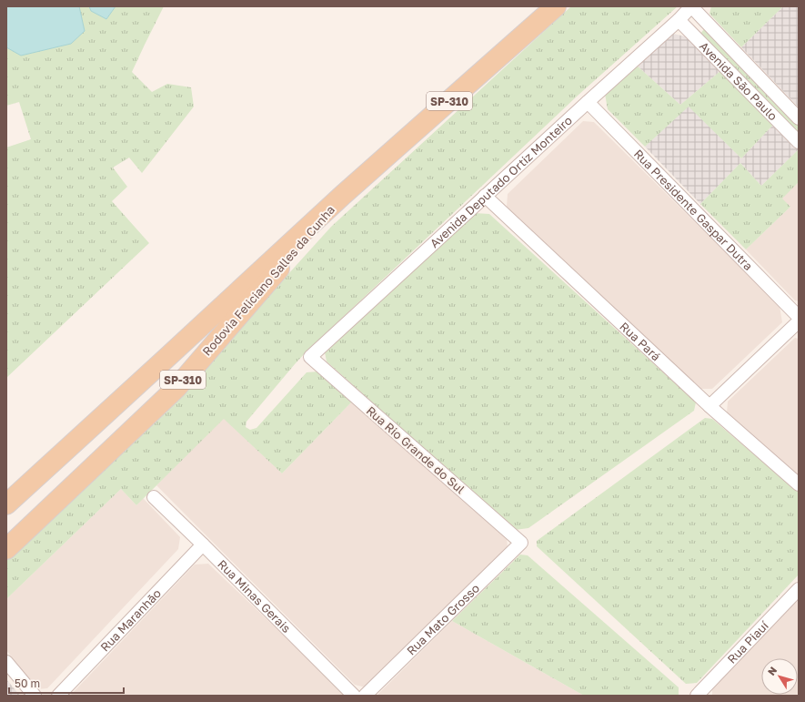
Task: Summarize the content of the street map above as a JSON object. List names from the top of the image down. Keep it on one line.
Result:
{"streets":{"main road":["SP-310","Rodovia Feliciano Salles da Cunha"],"street":["Avenida São Paulo","Avenida Deputado Ortiz Monteiro","Rua Presidente Gaspar Dutra","Rua Pará","Rua Rio Grande do Sul","Rua Minas Gerais","Rua Mato Grosso","Rua Maranhão","Rua Piauí"]},"crossings":[["Avenida São Paulo","Avenida Deputado Ortiz Monteiro"],["Avenida Deputado Ortiz Monteiro","Rua Presidente Gaspar Dutra"],["Avenida Deputado Ortiz Monteiro","Rua Pará"],["Avenida Deputado Ortiz Monteiro","Rua Rio Grande do Sul"],["Rua Rio Grande do Sul","Rua Mato Grosso"],["Rua Minas Gerais","Rua Maranhão"]],"scale_bar":"50 m","north":"top left"}
